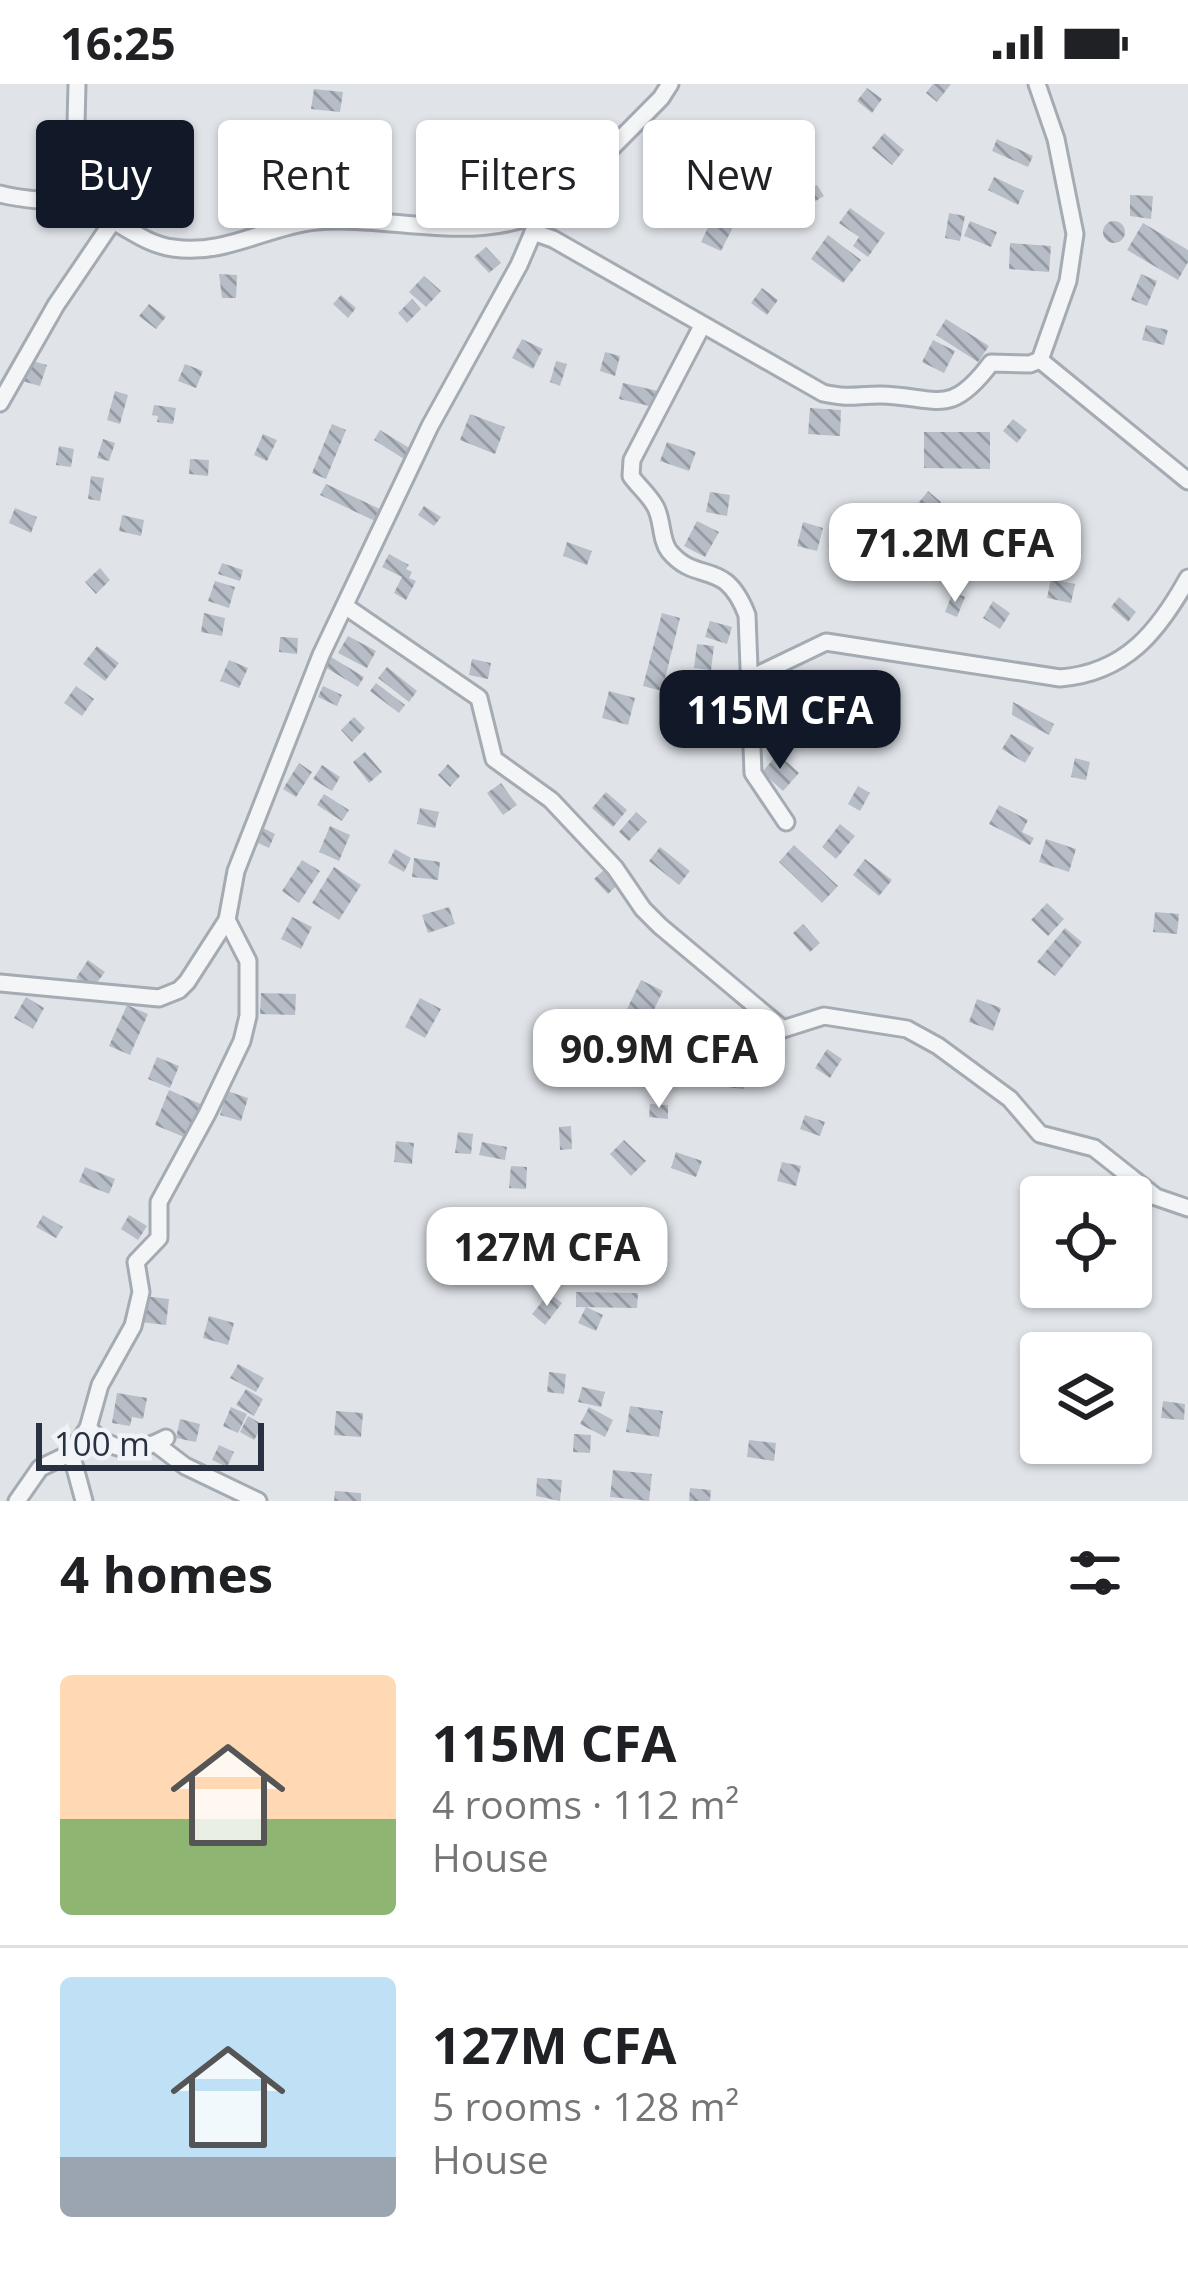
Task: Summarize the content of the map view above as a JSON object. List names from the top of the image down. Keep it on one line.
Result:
{"scale_bar":"100 m","page":{"status":"16:25","chip":["Buy","Rent","Filters","New"],"price":["71.2M CFA","115M CFA","90.9M CFA","127M CFA"],"scale":"100 m","heading":"4 homes","list":[{"name":"115M CFA","note":"4 rooms · 112 m² · House"},{"name":"127M CFA","note":"5 rooms · 128 m² · House"}]}}
